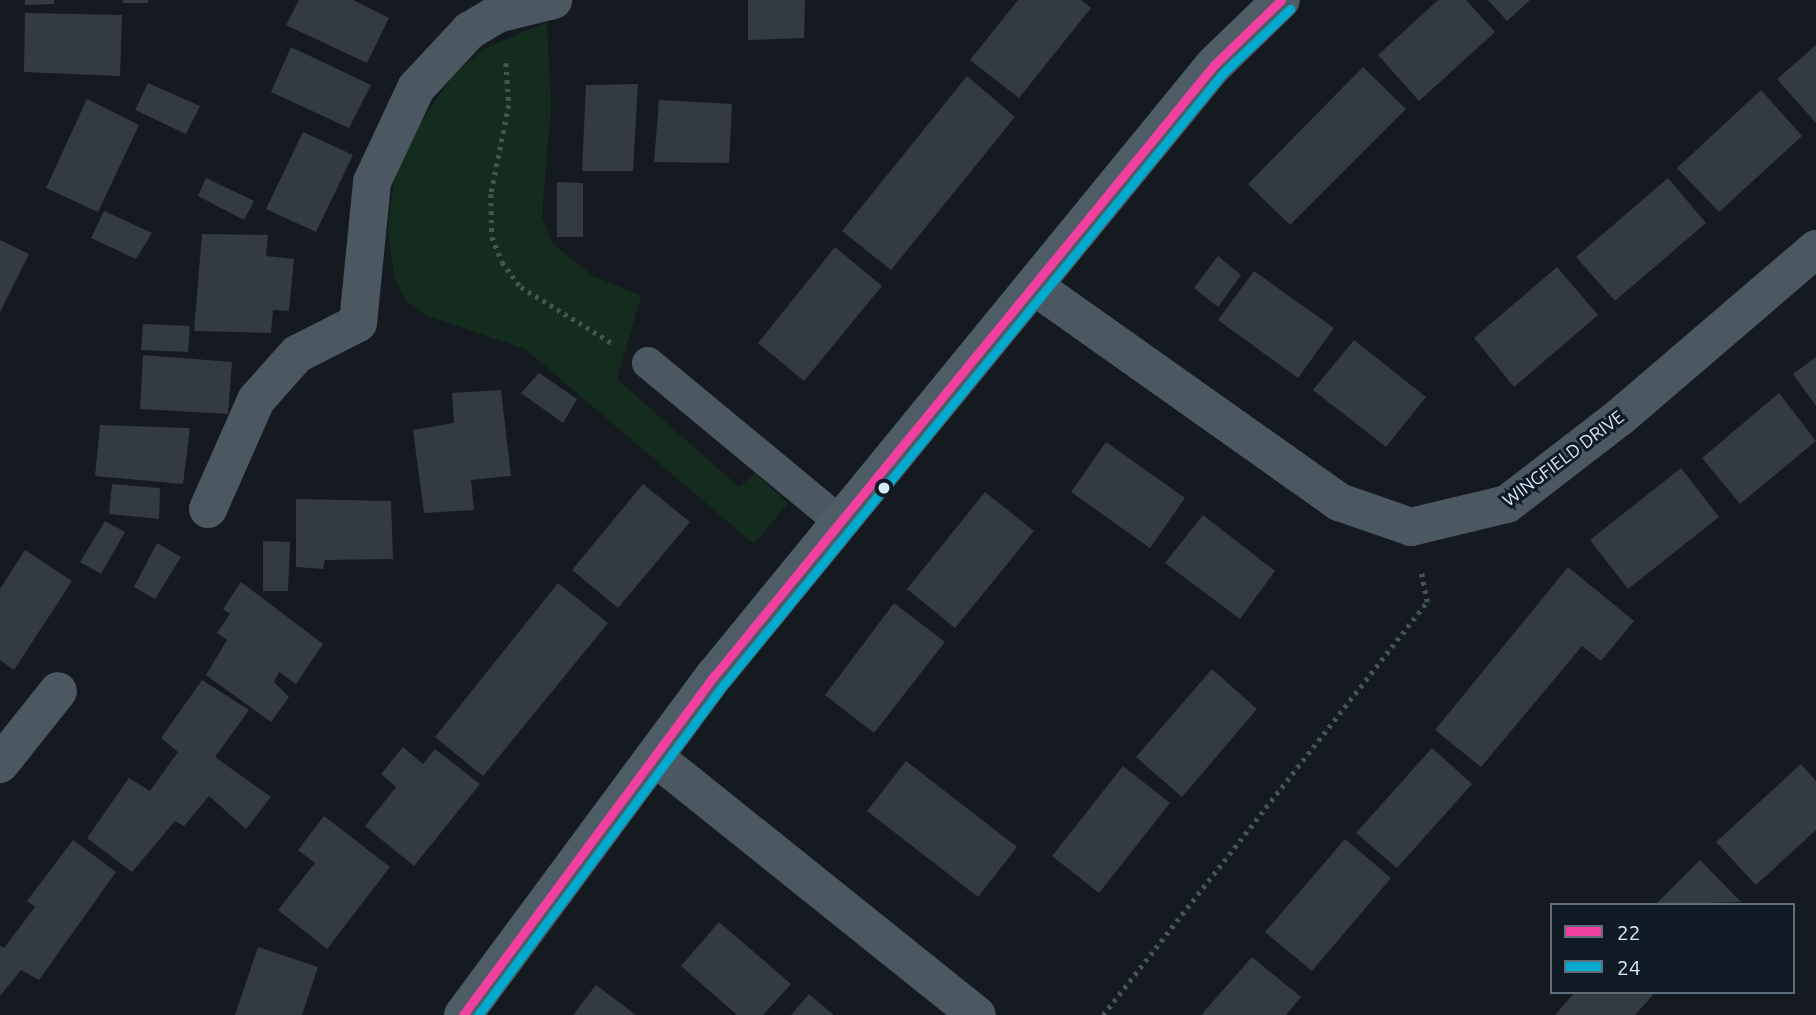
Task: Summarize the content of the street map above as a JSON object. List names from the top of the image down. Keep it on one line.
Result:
{"streets":{"street":["WINGFIELD DRIVE"]},"lines":["transit line 22","transit line 24"],"legend":["22","24"]}
